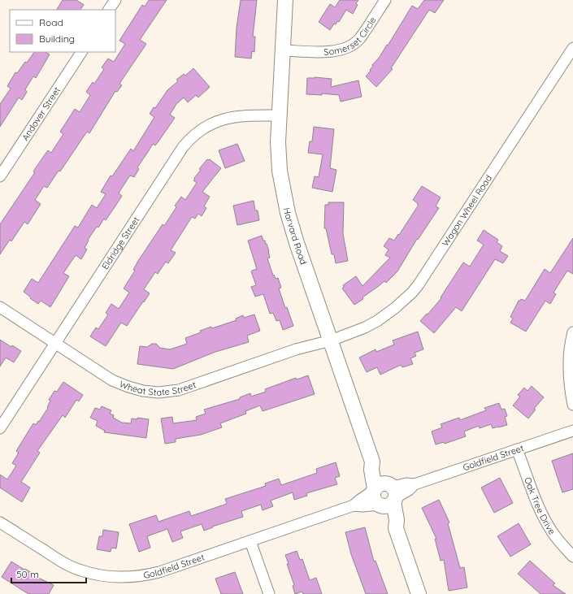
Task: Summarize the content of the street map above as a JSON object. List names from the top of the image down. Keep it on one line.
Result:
{"streets":{"street":["Somerset Circle","Andover Street","Wagon Wheel Road","Harvard Road","Eldridge Street","Wheat State Street","Goldfield Street","Oak Tree Drive"]},"crossings":[["Somerset Circle","Harvard Road"],["Wagon Wheel Road","Harvard Road"],["Wagon Wheel Road","Wheat State Street"],["Harvard Road","Eldridge Street"],["Harvard Road","Wheat State Street"],["Harvard Road","Goldfield Street"],["Eldridge Street","Wheat State Street"],["Goldfield Street","Oak Tree Drive"]],"legend":["Road","Building"],"scale_bar":"50 m"}
